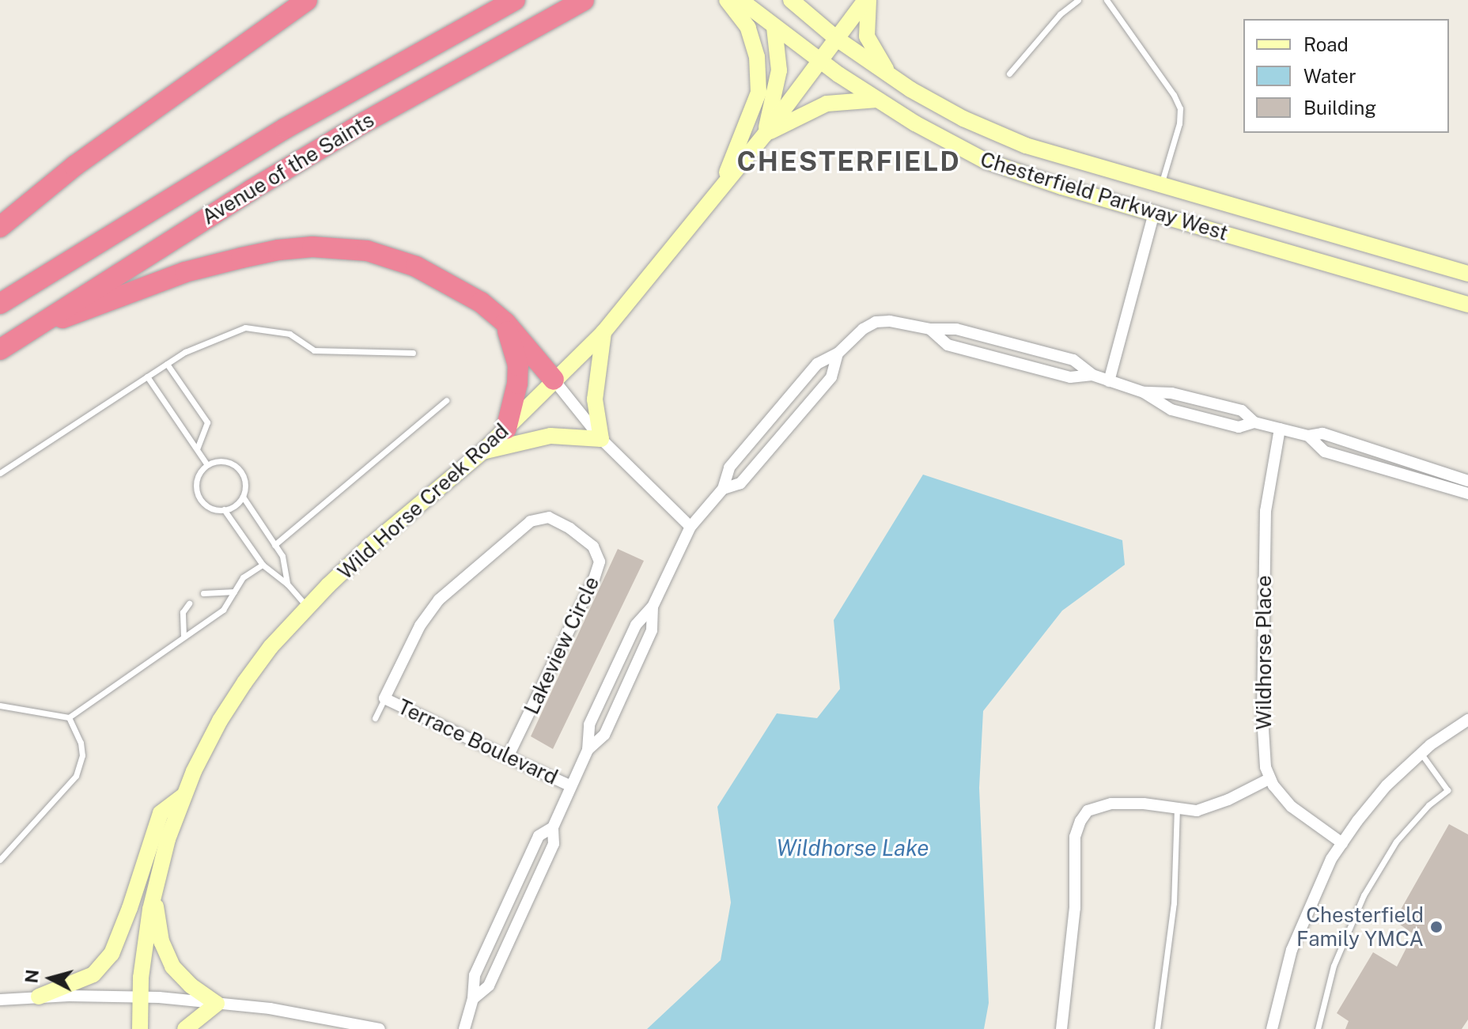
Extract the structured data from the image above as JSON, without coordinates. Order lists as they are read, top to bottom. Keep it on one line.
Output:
{"streets":{"highway":["Avenue of the Saints"],"main road":["Chesterfield Parkway West","Wild Horse Creek Road"],"street":["Lakeview Circle","Wildhorse Place","Terrace Boulevard"]},"crossings":[["Chesterfield Parkway West","Wild Horse Creek Road"],["Lakeview Circle","Terrace Boulevard"]],"districts":["CHESTERFIELD"],"water":["Wildhorse Lake"],"places":["Chesterfield Family YMCA"],"legend":["Road","Water","Building"],"north":"left"}
